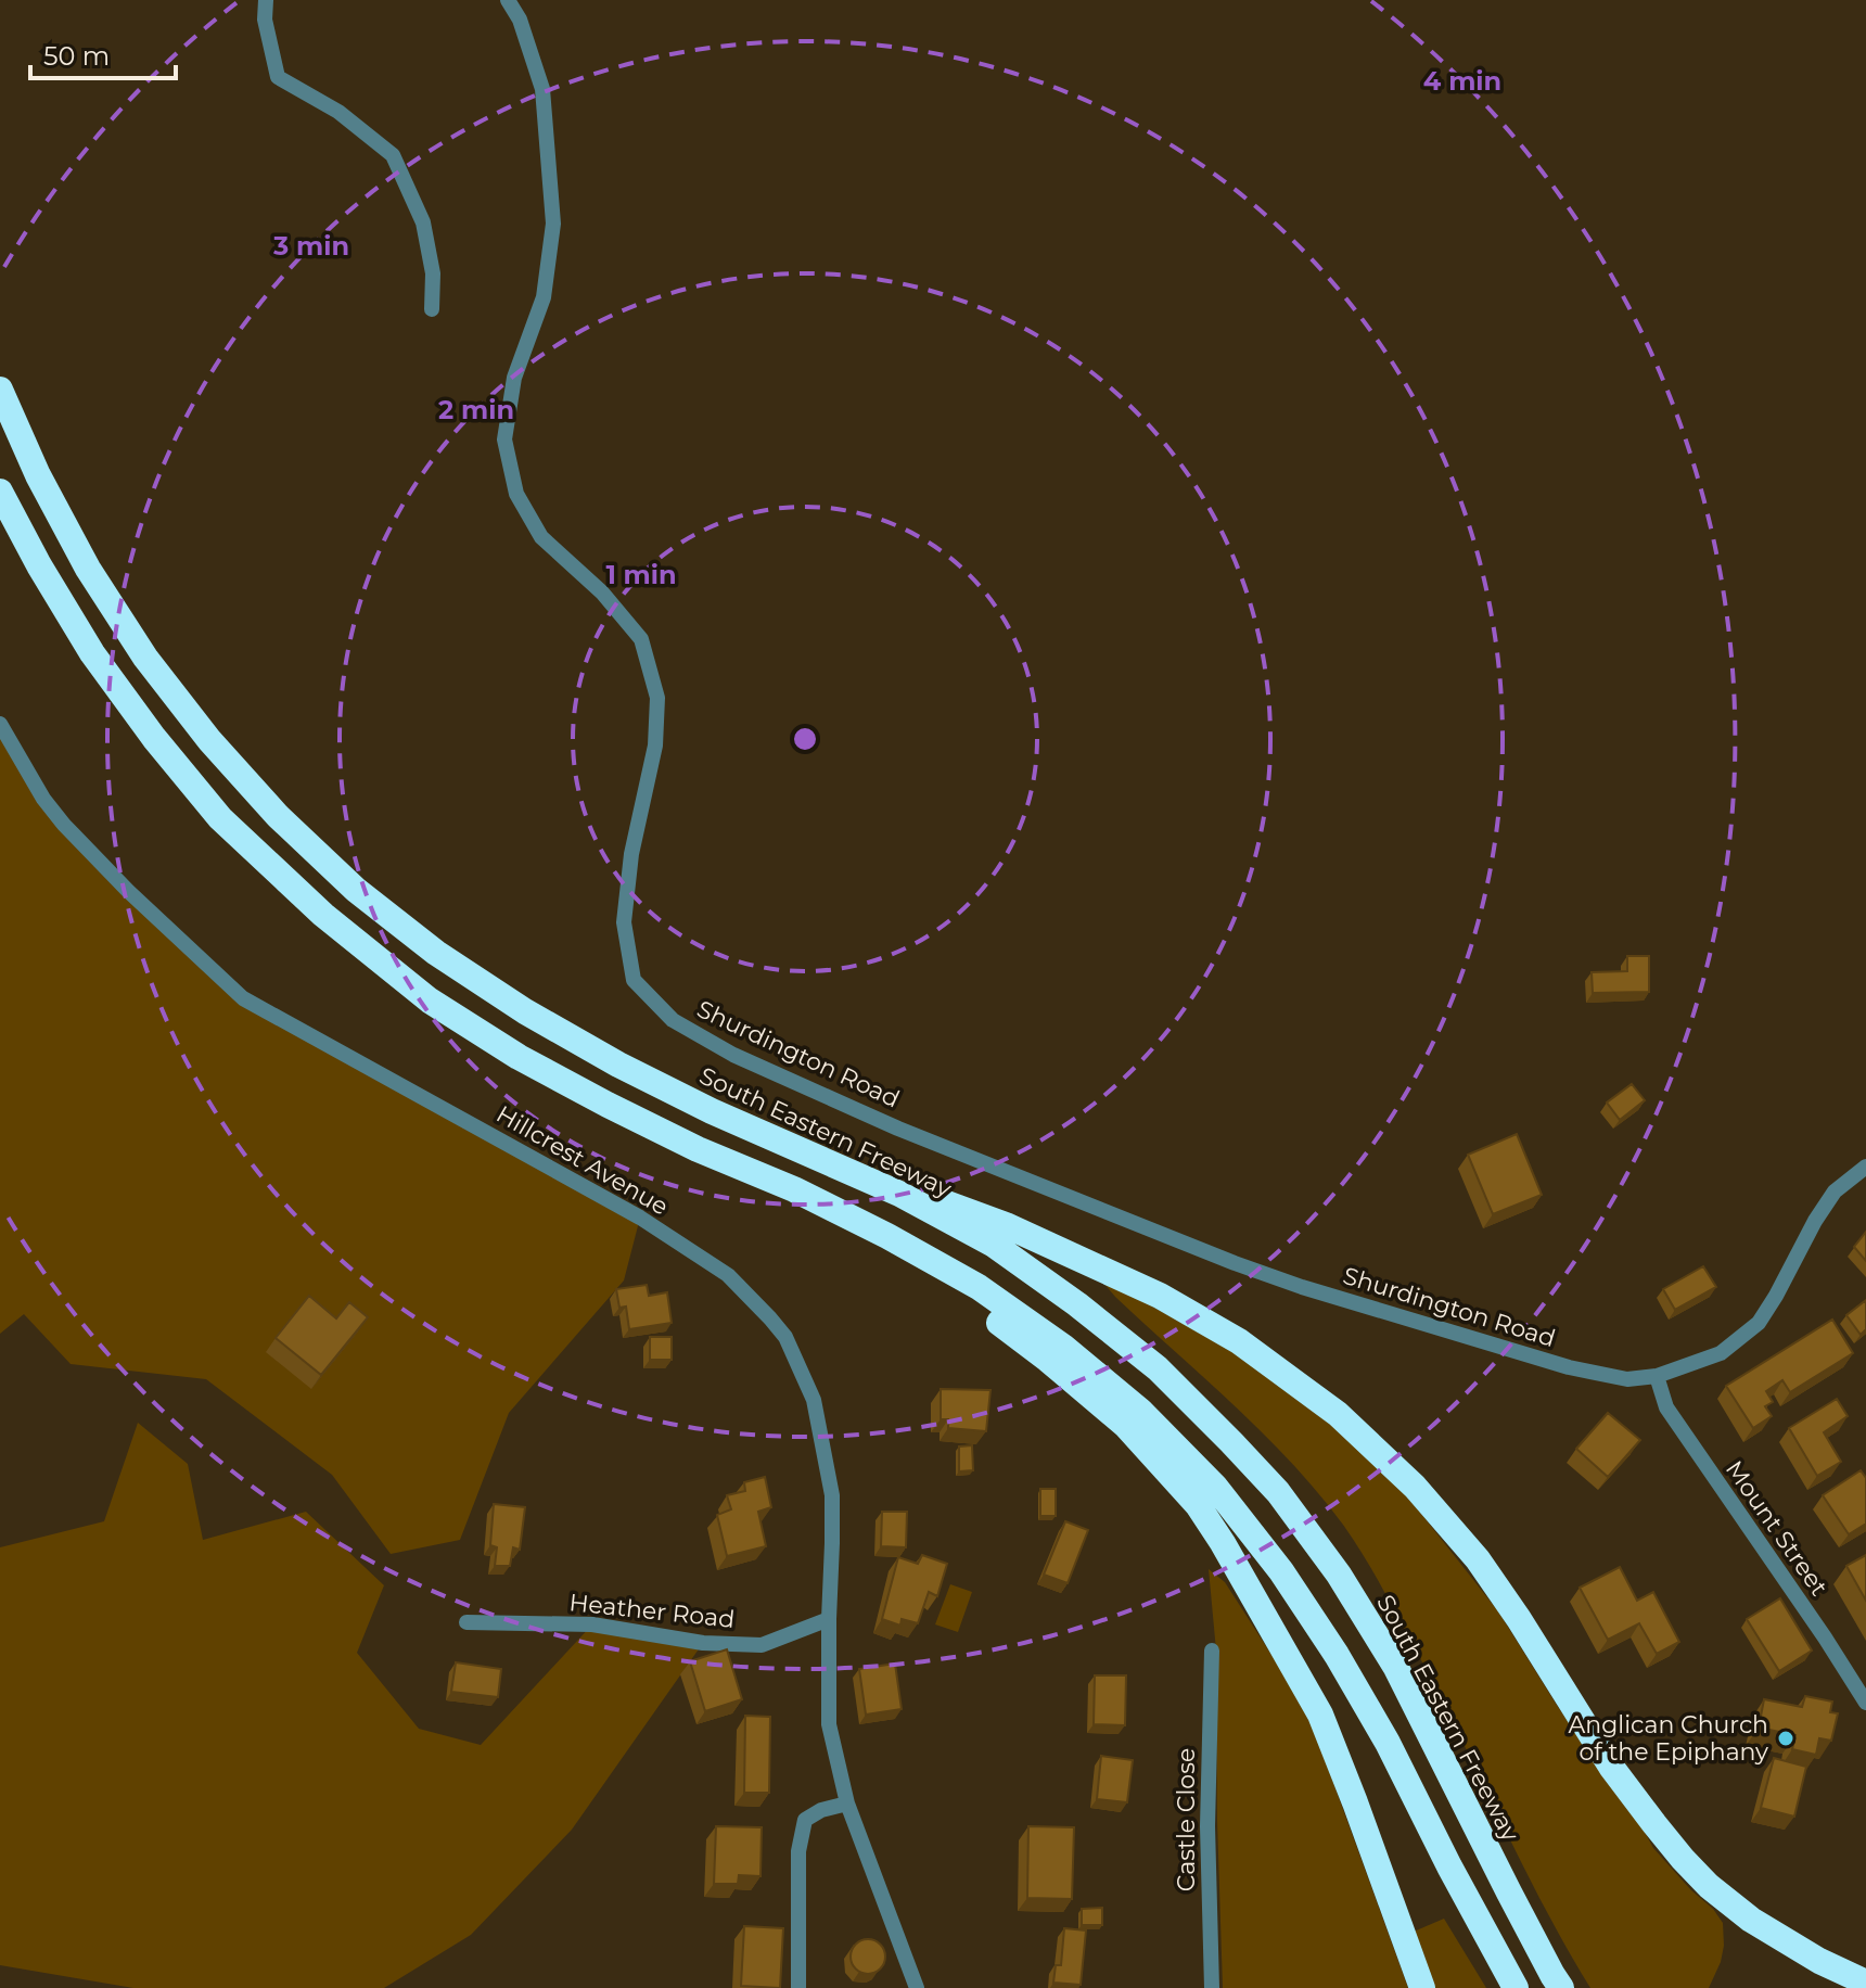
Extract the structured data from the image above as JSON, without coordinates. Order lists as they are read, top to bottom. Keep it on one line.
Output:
{"streets":{"highway":["South Eastern Freeway"],"street":["Shurdington Road","Hillcrest Avenue","Mount Street","Heather Road","Castle Close"]},"crossings":[["Shurdington Road","Mount Street"],["Hillcrest Avenue","Heather Road"]],"places":["Anglican Church of the Epiphany"],"scale_bar":"50 m","rings":["4 min","3 min","2 min","1 min"]}
